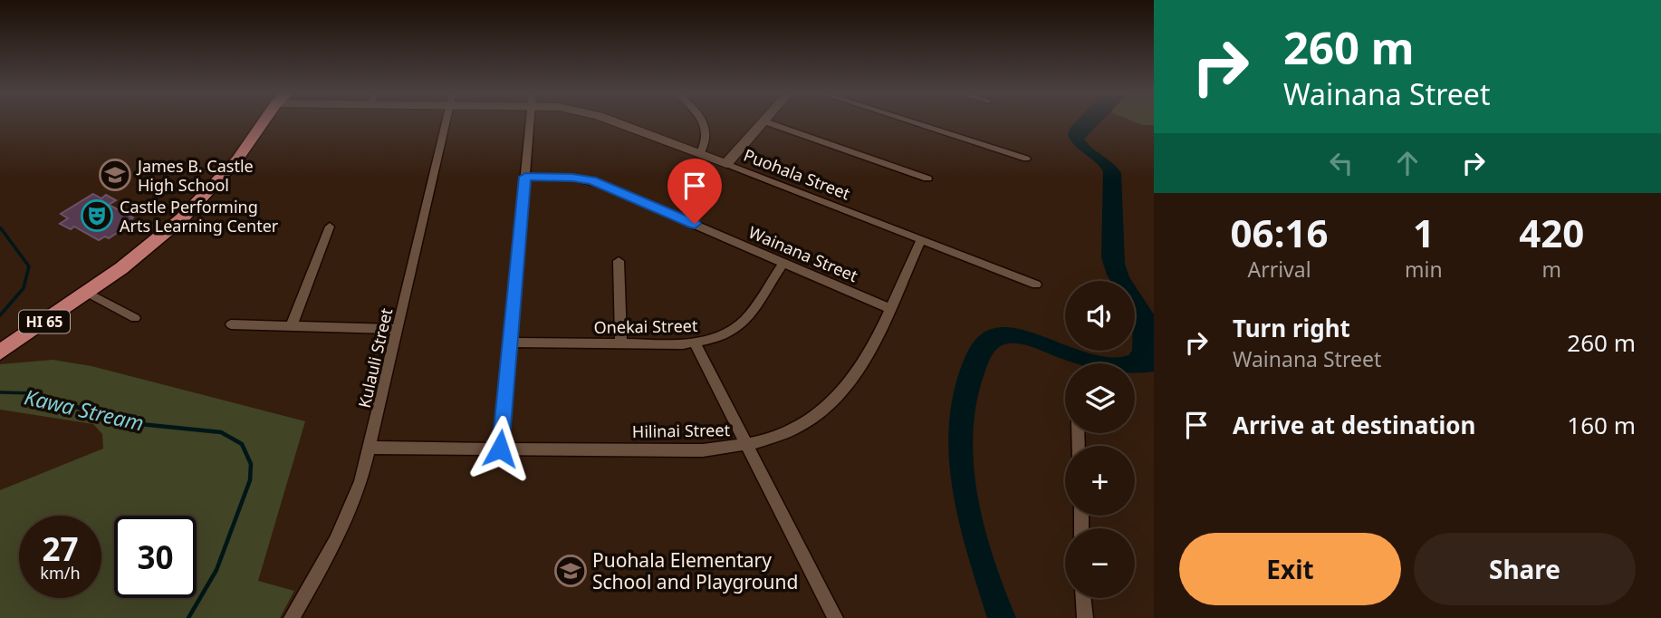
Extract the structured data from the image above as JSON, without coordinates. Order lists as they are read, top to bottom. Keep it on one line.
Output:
{"streets":{"main road":["HI 65"],"street":["Puohala Street","Wainana Street","Onekai Street","Kulauli Street","Hilinai Street"]},"crossings":[["Puohala Street","Hilinai Street"],["Wainana Street","Onekai Street"],["Wainana Street","Hilinai Street"],["Kulauli Street","Hilinai Street"]],"water":["Kawa Stream"],"places":{"school or university":["James B. Castle High School","Puohala Elementary School and Playground"],"theatre":["Castle Performing Arts Learning Center"]},"page":{"turn":["260 m","Wainana Street"],"eta":["06:16","Arrival","1","min","420","m"],"map_buttons":["+","−"],"list":[{"name":"Turn right","note":"Wainana Street","value":"260 m"},{"name":"Arrive at destination","value":"160 m"}],"speed":"27 km/h","limit":"30","buttons":["Exit","Share"]}}
